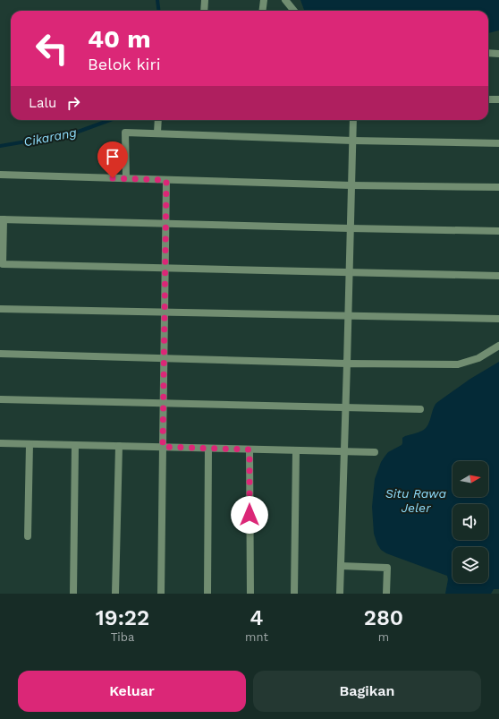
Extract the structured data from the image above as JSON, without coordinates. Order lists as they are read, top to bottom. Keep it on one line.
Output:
{"water":["Cikarang","Situ Rawa Jeler"],"north":"right","page":{"turn":["40 m","Belok kiri"],"then":"Lalu","eta":["19:22","Tiba","4","mnt","280","m"],"buttons":["Keluar","Bagikan"]}}
